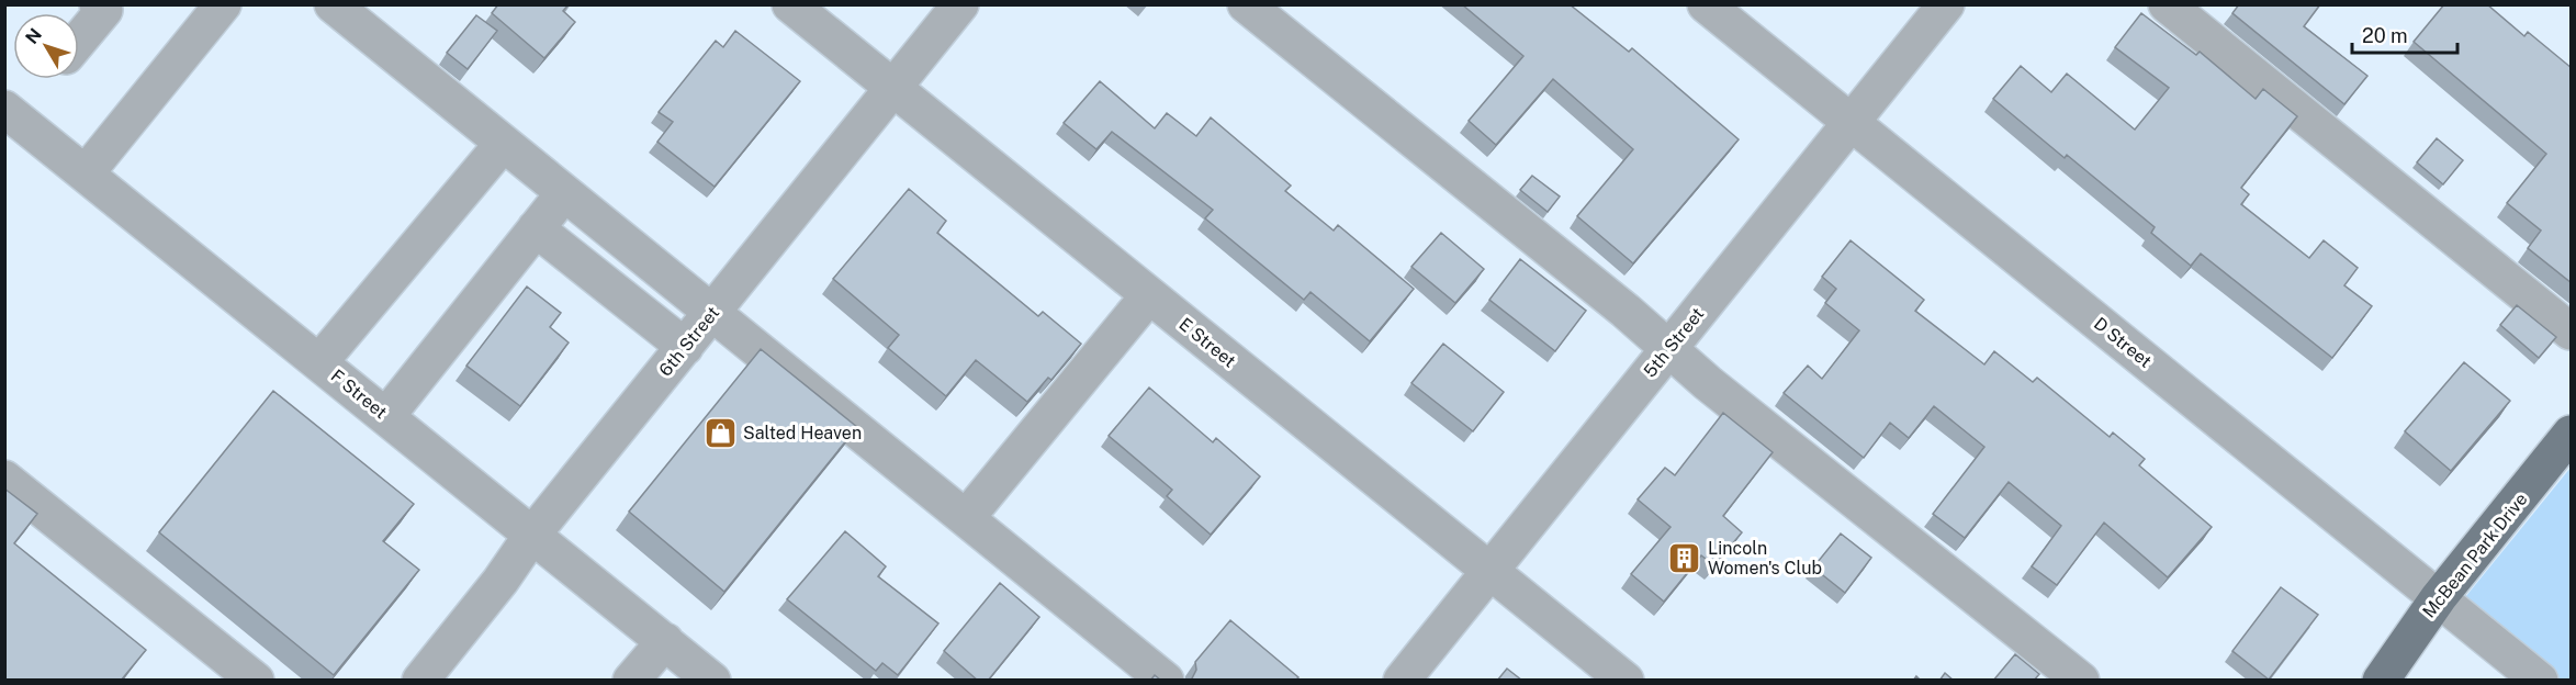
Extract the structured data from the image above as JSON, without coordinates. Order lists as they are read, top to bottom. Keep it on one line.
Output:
{"streets":{"main road":["McBean Park Drive"],"street":["6th Street","E Street","5th Street","D Street","F Street"]},"crossings":[["6th Street","E Street"],["6th Street","F Street"],["E Street","5th Street"],["5th Street","D Street"],["D Street","McBean Park Drive"]],"places":{"shop":["Salted Heaven"],"building":["Lincoln Women's Club"]},"scale_bar":"20 m","north":"top left"}
